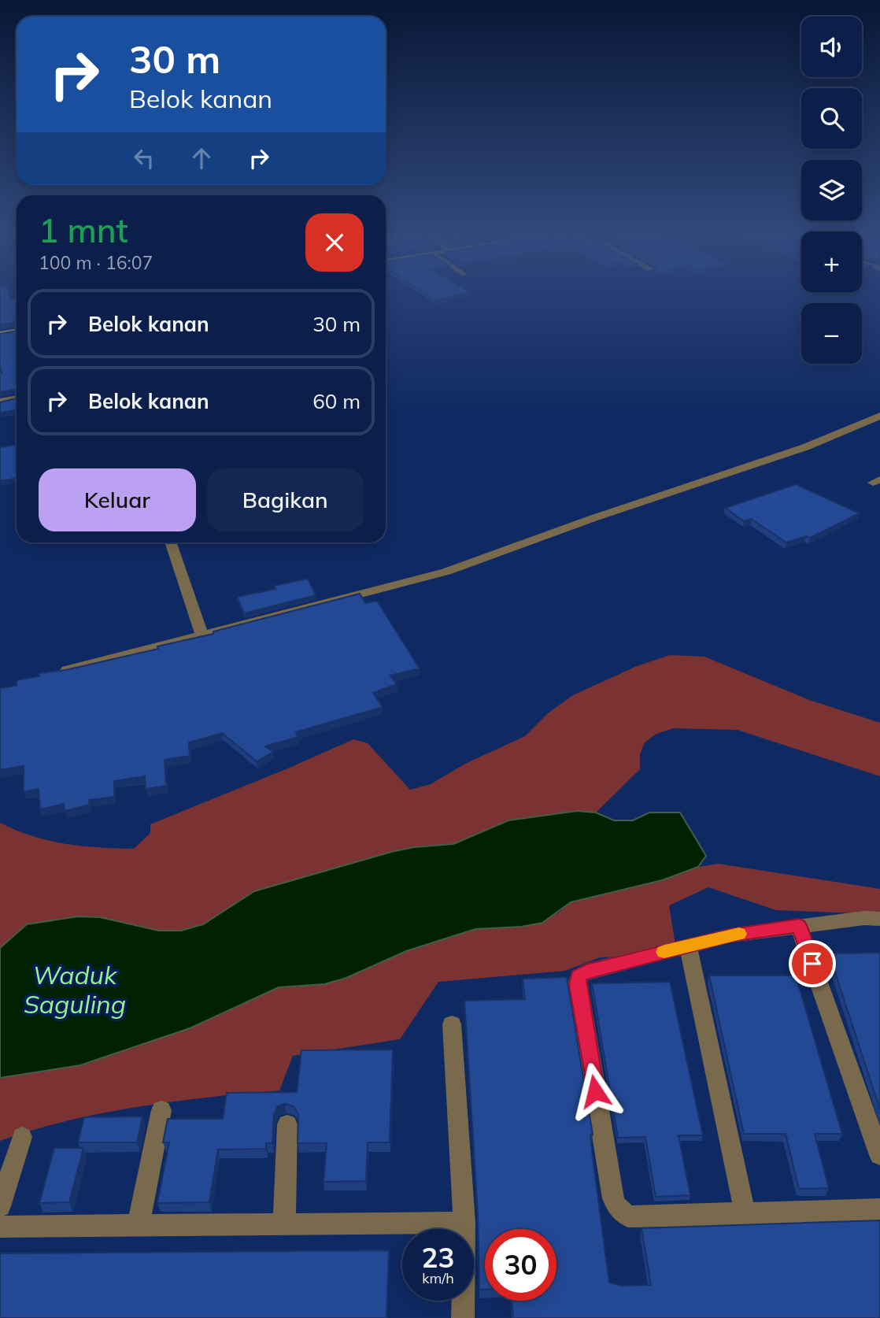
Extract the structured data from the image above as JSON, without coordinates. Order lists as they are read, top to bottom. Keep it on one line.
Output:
{"water":["Waduk Saguling"],"page":{"map_buttons":["+","−"],"turn":["30 m","Belok kanan"],"heading":["1 mnt","100 m · 16:07"],"list":[{"name":"Belok kanan","value":"30 m"},{"name":"Belok kanan","value":"60 m"}],"buttons":["Keluar","Bagikan"],"speed":"23 km/h","limit":"30"}}
